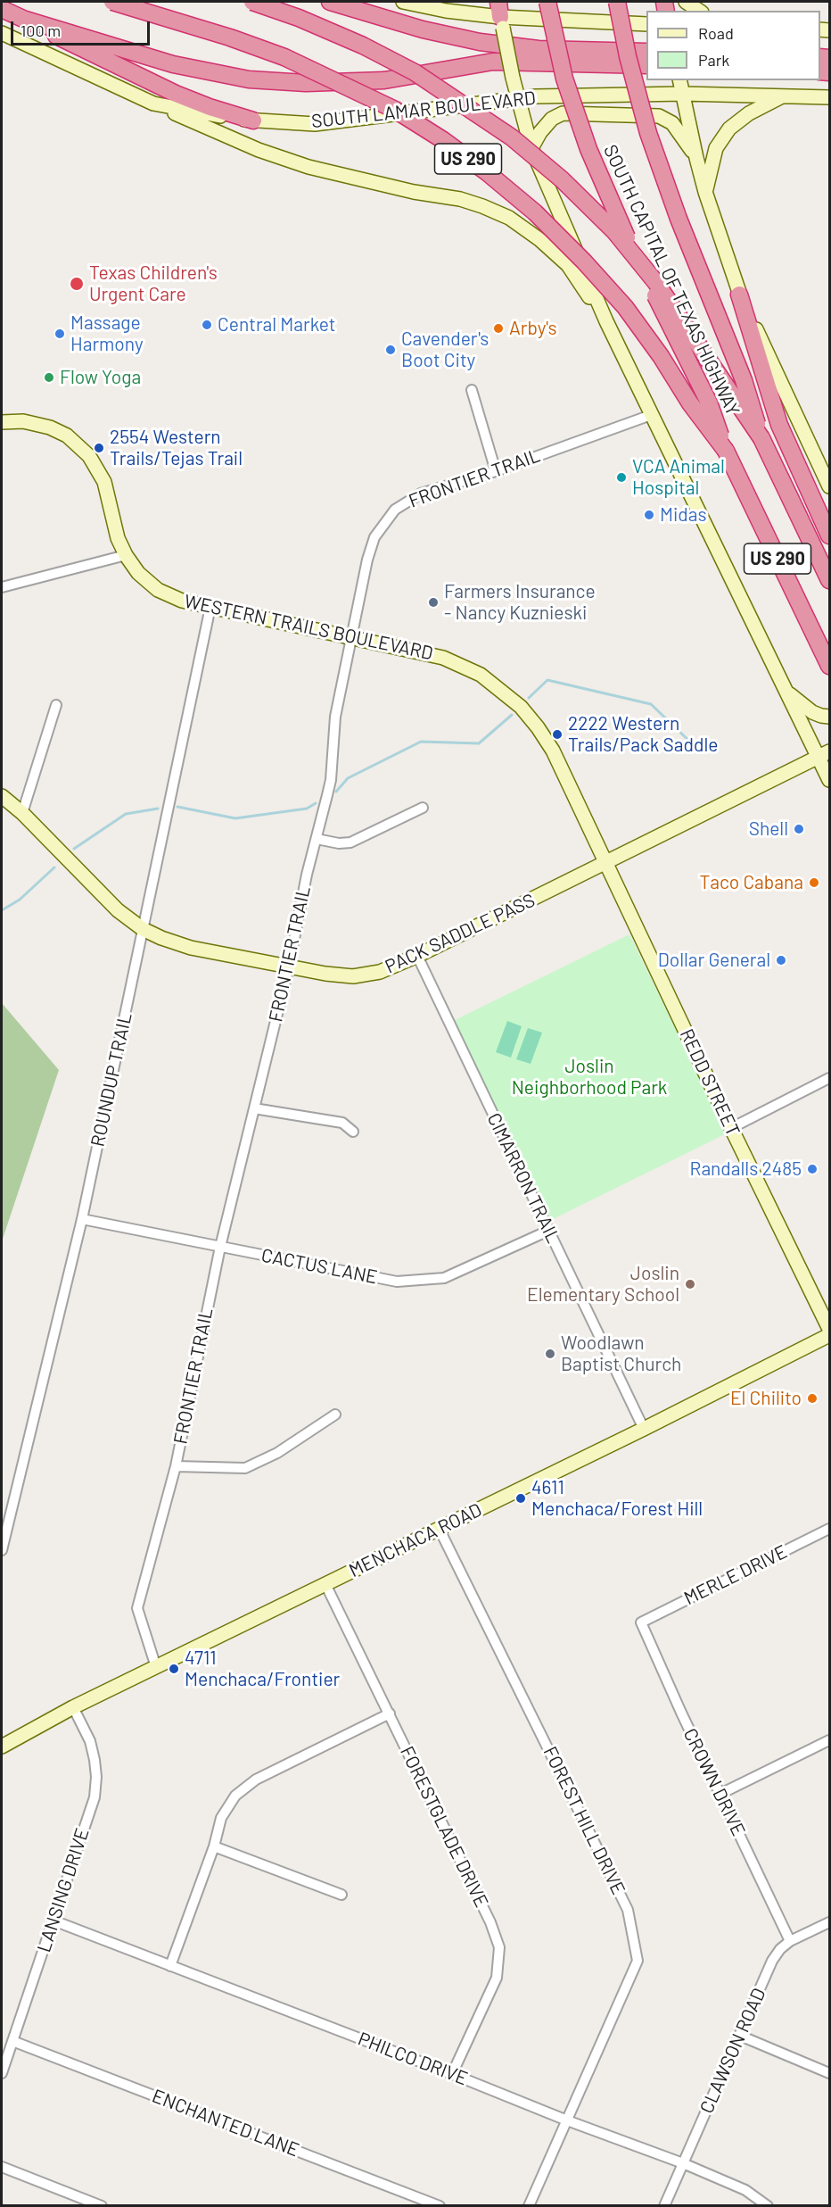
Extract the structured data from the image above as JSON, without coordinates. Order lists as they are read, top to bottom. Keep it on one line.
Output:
{"streets":{"highway":["US 290","SOUTH CAPITAL OF TEXAS HIGHWAY"],"main road":["SOUTH LAMAR BOULEVARD","WESTERN TRAILS BOULEVARD","PACK SADDLE PASS","REDD STREET","MENCHACA ROAD"],"street":["FRONTIER TRAIL","ROUNDUP TRAIL","CIMARRON TRAIL","CACTUS LANE","MERLE DRIVE","CROWN DRIVE","FOREST HILL DRIVE","FORESTGLADE DRIVE","LANSING DRIVE","CLAWSON ROAD","PHILCO DRIVE","ENCHANTED LANE"]},"crossings":[["US 290","SOUTH CAPITAL OF TEXAS HIGHWAY"],["FRONTIER TRAIL","WESTERN TRAILS BOULEVARD"],["FRONTIER TRAIL","PACK SADDLE PASS"],["FRONTIER TRAIL","CACTUS LANE"],["FRONTIER TRAIL","MENCHACA ROAD"],["WESTERN TRAILS BOULEVARD","PACK SADDLE PASS"],["WESTERN TRAILS BOULEVARD","ROUNDUP TRAIL"],["WESTERN TRAILS BOULEVARD","REDD STREET"],["PACK SADDLE PASS","ROUNDUP TRAIL"],["PACK SADDLE PASS","REDD STREET"],["PACK SADDLE PASS","CIMARRON TRAIL"],["ROUNDUP TRAIL","CACTUS LANE"],["CIMARRON TRAIL","CACTUS LANE"],["CIMARRON TRAIL","MENCHACA ROAD"],["MENCHACA ROAD","FOREST HILL DRIVE"],["MENCHACA ROAD","FORESTGLADE DRIVE"],["MENCHACA ROAD","LANSING DRIVE"],["MERLE DRIVE","CROWN DRIVE"],["CROWN DRIVE","CLAWSON ROAD"],["FOREST HILL DRIVE","PHILCO DRIVE"],["FORESTGLADE DRIVE","PHILCO DRIVE"],["LANSING DRIVE","PHILCO DRIVE"],["LANSING DRIVE","ENCHANTED LANE"],["CLAWSON ROAD","PHILCO DRIVE"]],"parks":["Joslin Neighborhood Park"],"places":["Texas Children's Urgent Care","Central Market","Arby's","Massage Harmony","Cavender's Boot City","Flow Yoga","2554 Western Trails/Tejas Trail","VCA Animal Hospital","Midas","Farmers Insurance - Nancy Kuznieski","2222 Western Trails/Pack Saddle","Shell","Taco Cabana","Dollar General","Randalls 2485","Joslin Elementary School","Woodlawn Baptist Church","El Chilito","4611 Menchaca/Forest Hill","4711 Menchaca/Frontier"],"legend":["Road","Park"],"scale_bar":"100 m"}
